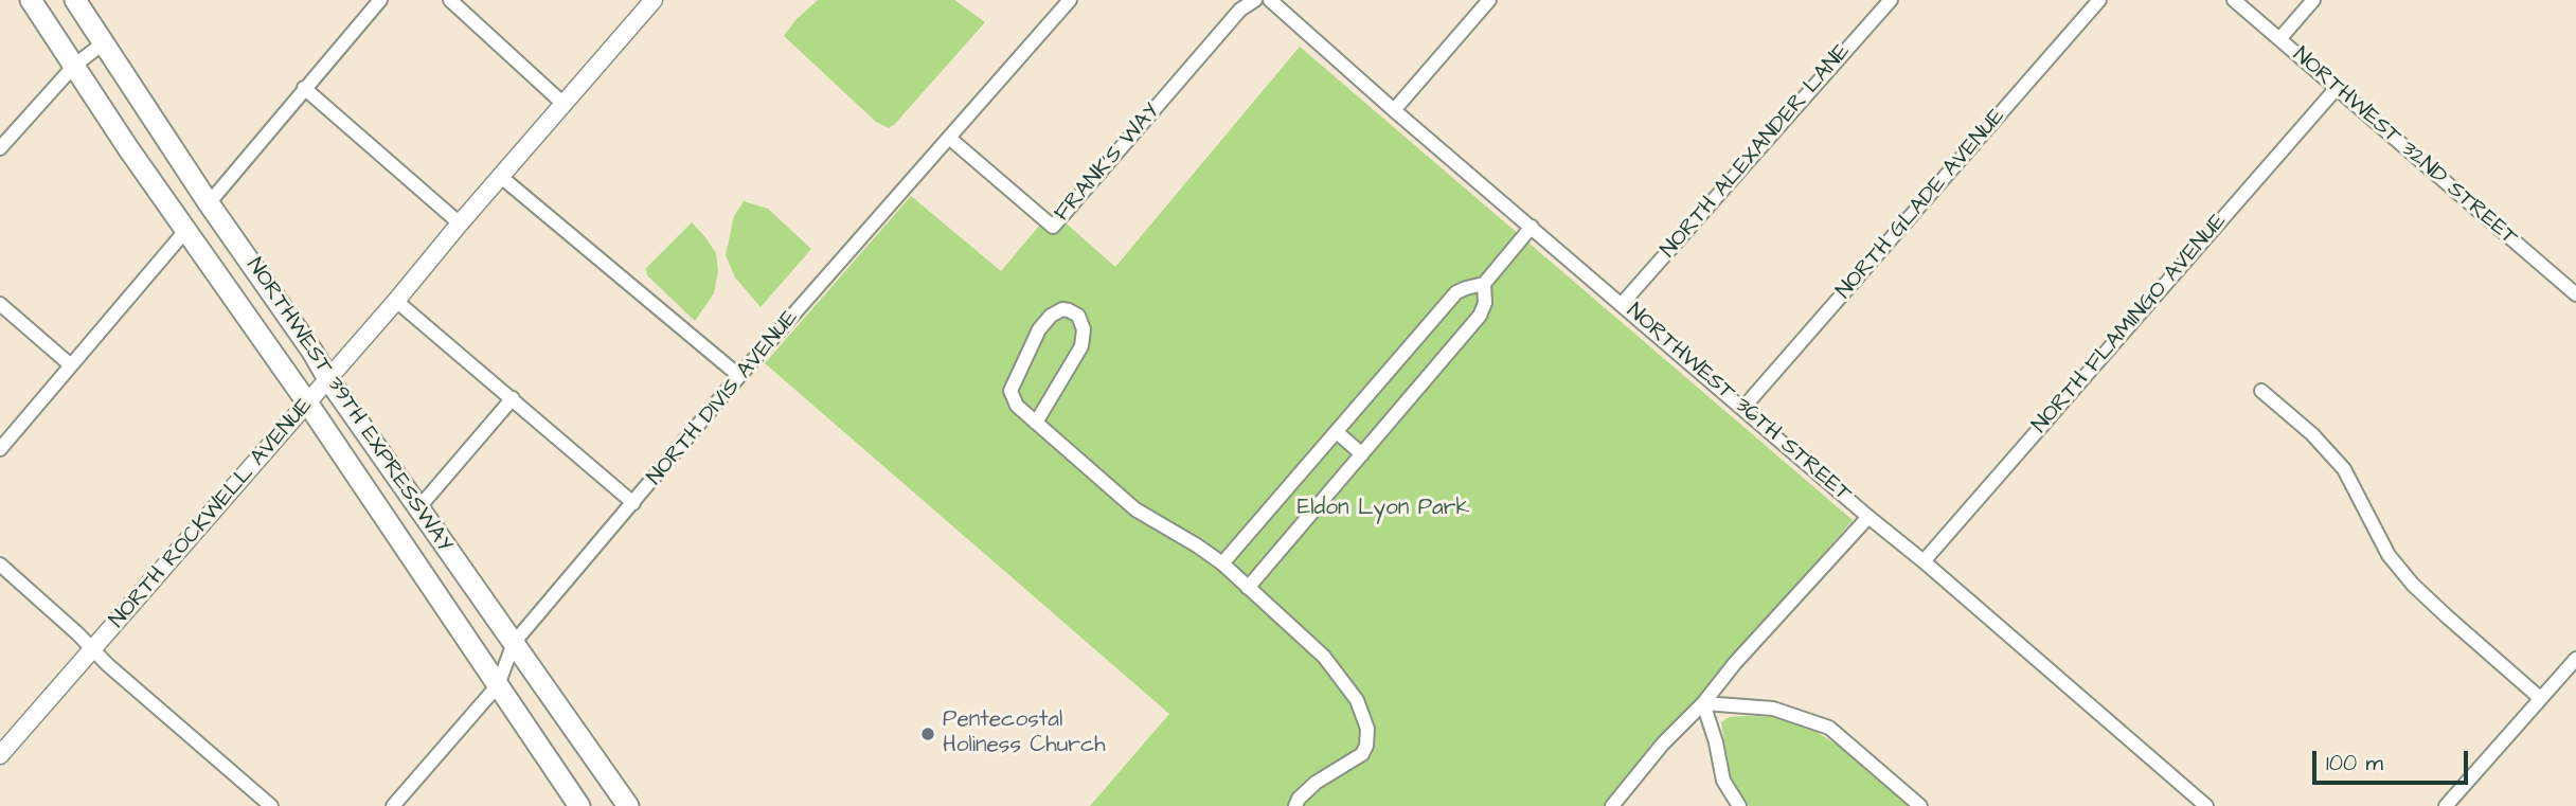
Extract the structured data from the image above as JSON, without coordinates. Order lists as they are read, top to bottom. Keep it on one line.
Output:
{"streets":{"highway":["NORTHWEST 39TH EXPRESSWAY"],"main road":["NORTH ROCKWELL AVENUE"],"street":["NORTHWEST 32ND STREET","NORTH ALEXANDER LANE","FRANK'S WAY","NORTH GLADE AVENUE","NORTH FLAMINGO AVENUE","NORTH DIVIS AVENUE","NORTHWEST 36TH STREET"]},"crossings":[["NORTHWEST 32ND STREET","NORTH FLAMINGO AVENUE"],["NORTH ALEXANDER LANE","NORTHWEST 36TH STREET"],["FRANK'S WAY","NORTH DIVIS AVENUE"],["NORTH GLADE AVENUE","NORTHWEST 36TH STREET"],["NORTH FLAMINGO AVENUE","NORTHWEST 36TH STREET"],["NORTH DIVIS AVENUE","NORTHWEST 39TH EXPRESSWAY"],["NORTHWEST 39TH EXPRESSWAY","NORTH ROCKWELL AVENUE"]],"parks":["Eldon Lyon Park"],"places":["Pentecostal Holiness Church"],"scale_bar":"100 m"}
